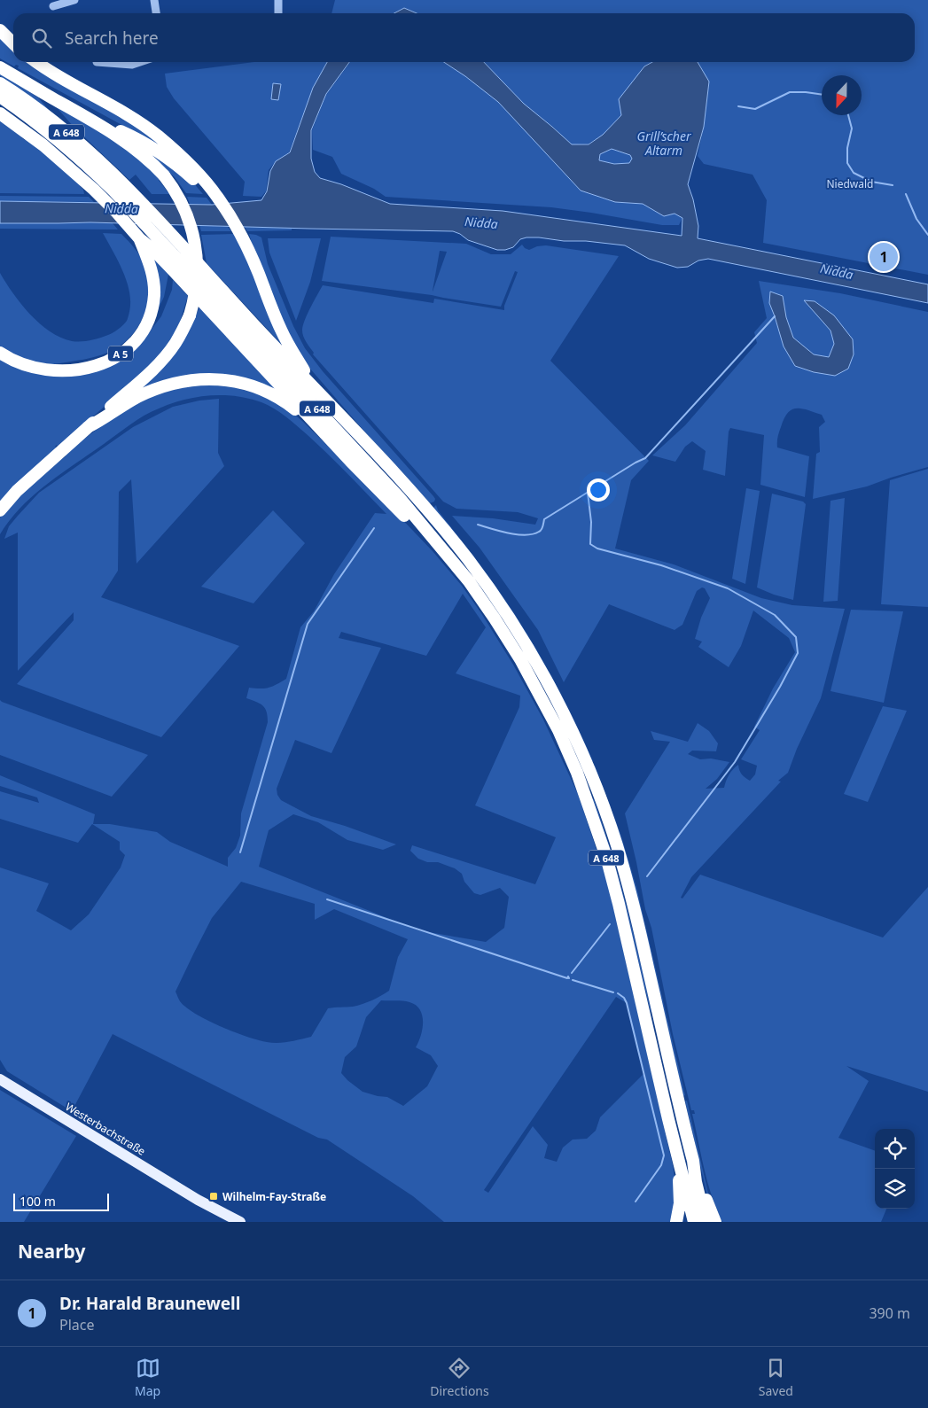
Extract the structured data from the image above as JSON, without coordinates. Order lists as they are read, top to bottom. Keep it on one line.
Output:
{"streets":{"highway":["A 648","A 5"],"main road":["Westerbachstraße"]},"crossings":[["A 648","A 5"]],"water":["Grill’scher Altarm","Nidda"],"parks":["Niedwald"],"places":{"transit":["Wilhelm-Fay-Straße"]},"scale_bar":"100 m","north":"bottom","page":{"search":"Search here","pins":"1","scale":"100 m","heading":"Nearby","list":[{"mark":"1","name":"Dr. Harald Braunewell","note":"Place","value":"390 m"}],"nav":["Map","Directions","Saved"]}}
